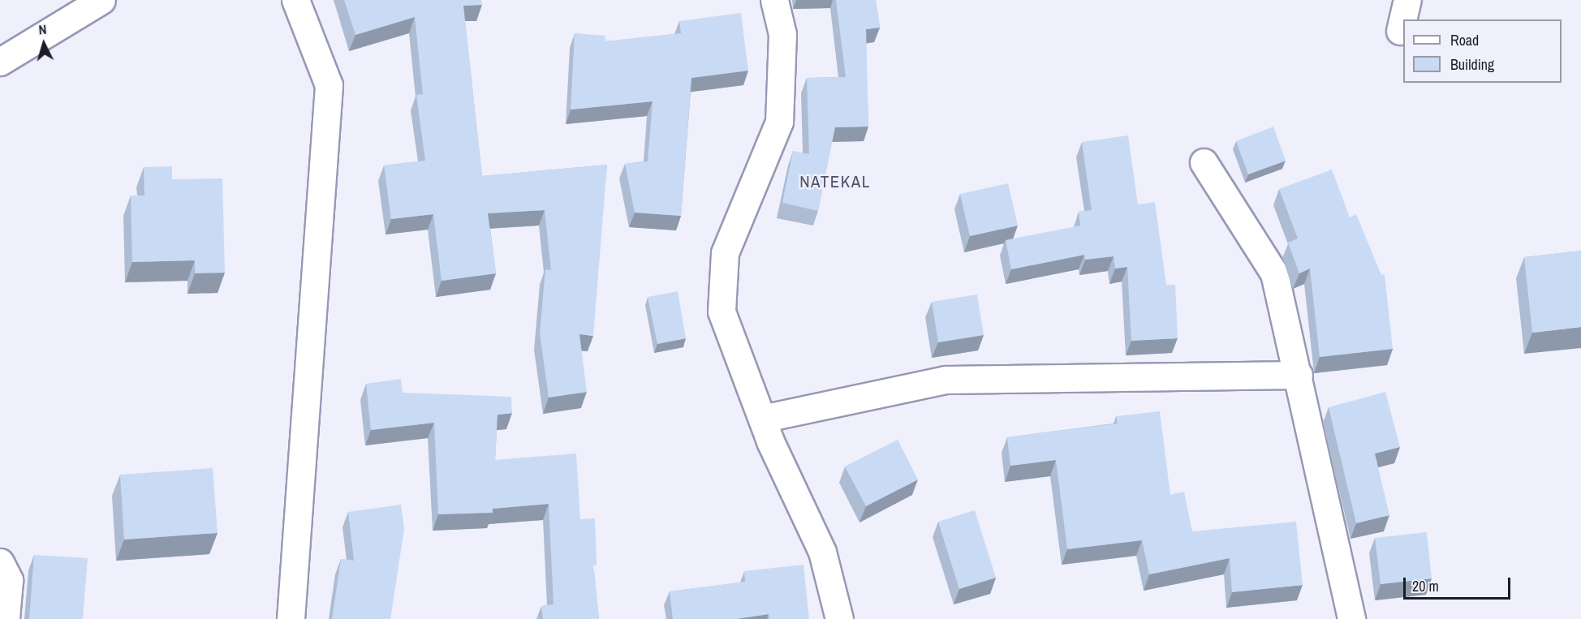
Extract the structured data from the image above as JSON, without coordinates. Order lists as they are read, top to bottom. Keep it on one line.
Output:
{"districts":["NATEKAL"],"legend":["Road","Building"],"scale_bar":"20 m","north":"top"}
